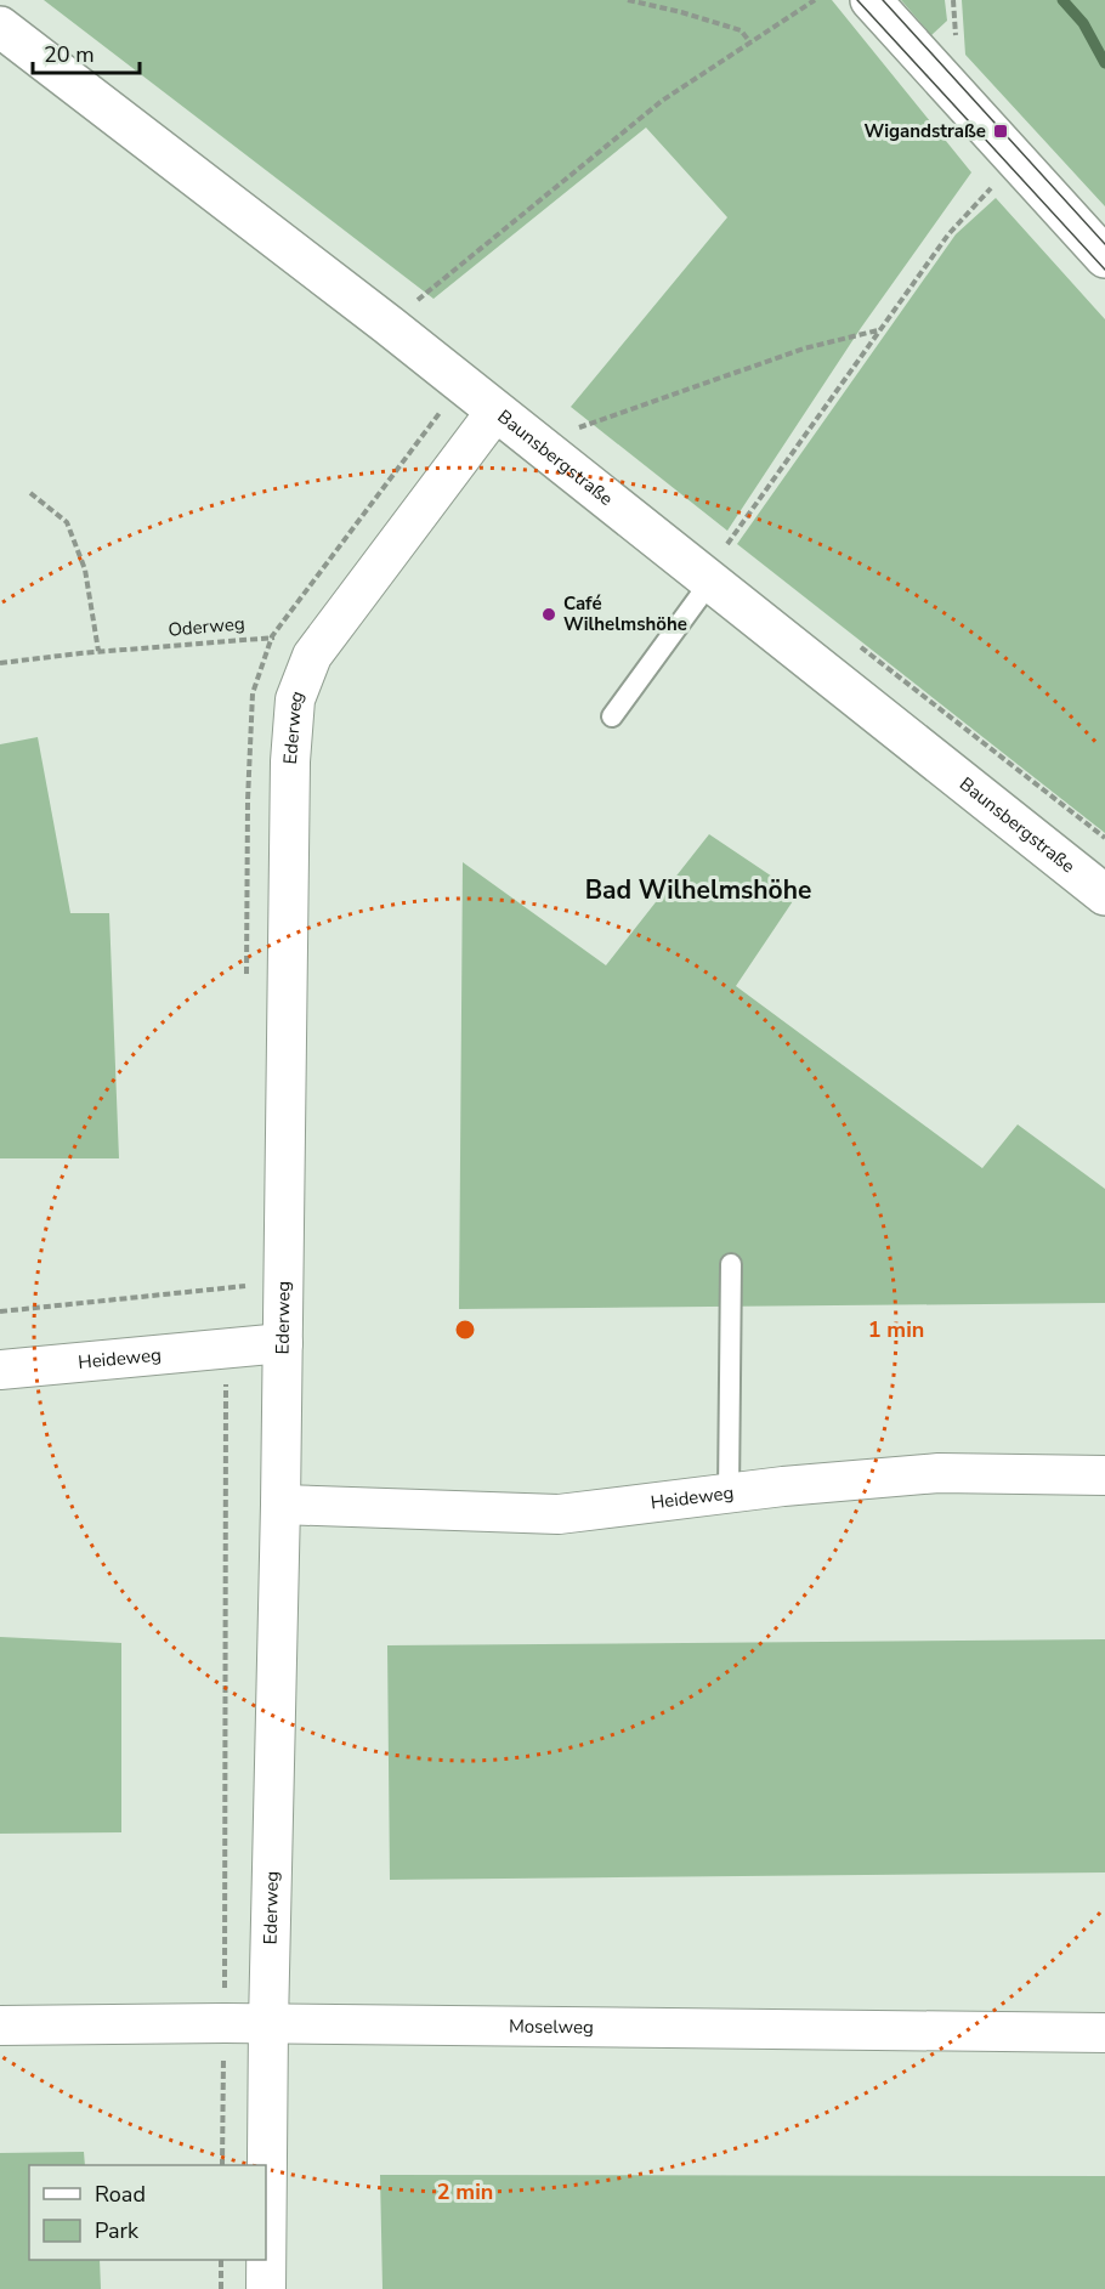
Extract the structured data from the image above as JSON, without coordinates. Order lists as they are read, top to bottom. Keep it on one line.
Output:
{"streets":{"main road":["Baunsbergstraße"],"street":["Ederweg","Heideweg","Moselweg"],"path":["Oderweg"]},"crossings":[["Baunsbergstraße","Ederweg"],["Oderweg","Ederweg"],["Ederweg","Heideweg"],["Ederweg","Moselweg"]],"districts":["Bad Wilhelmshöhe"],"places":{"transit":["Wigandstraße"],"other":["Café Wilhelmshöhe"]},"legend":["Road","Park"],"scale_bar":"20 m","rings":["1 min","2 min"]}
